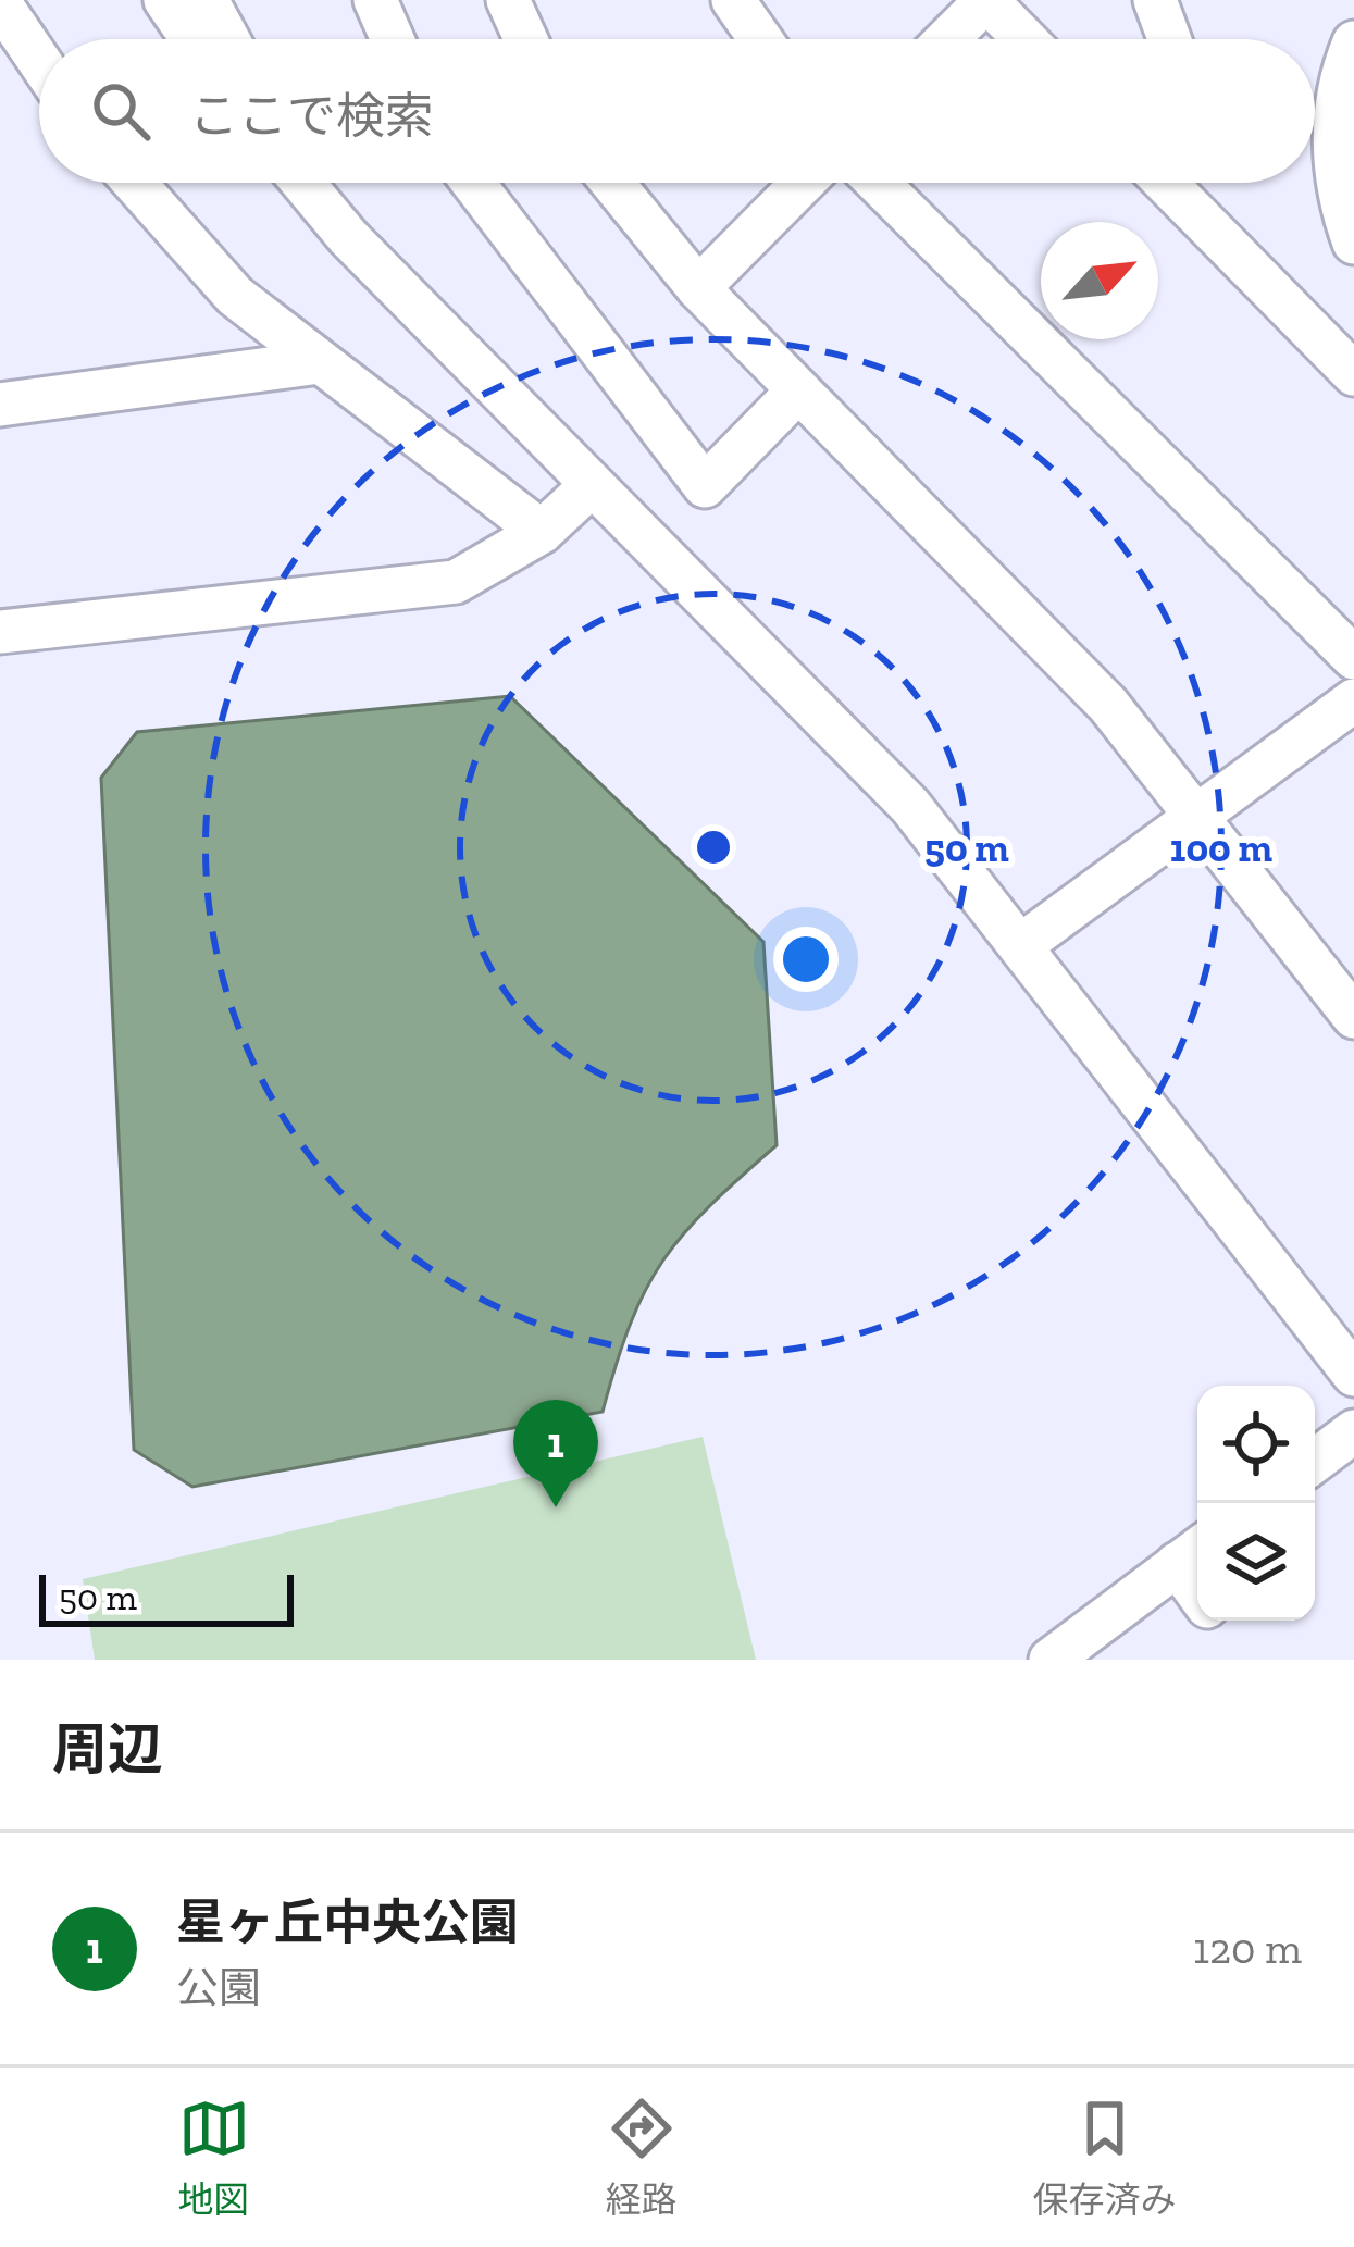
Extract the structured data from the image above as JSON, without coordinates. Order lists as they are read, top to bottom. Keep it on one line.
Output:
{"scale_bar":"50 m","north":"top right","page":{"search":"ここで検索","pins":"1","scale":"50 m","heading":"周辺","list":[{"mark":"1","name":"星ヶ丘中央公園","note":"公園","value":"120 m"}],"nav":["地図","経路","保存済み"]},"rings":["50 m","100 m"]}
